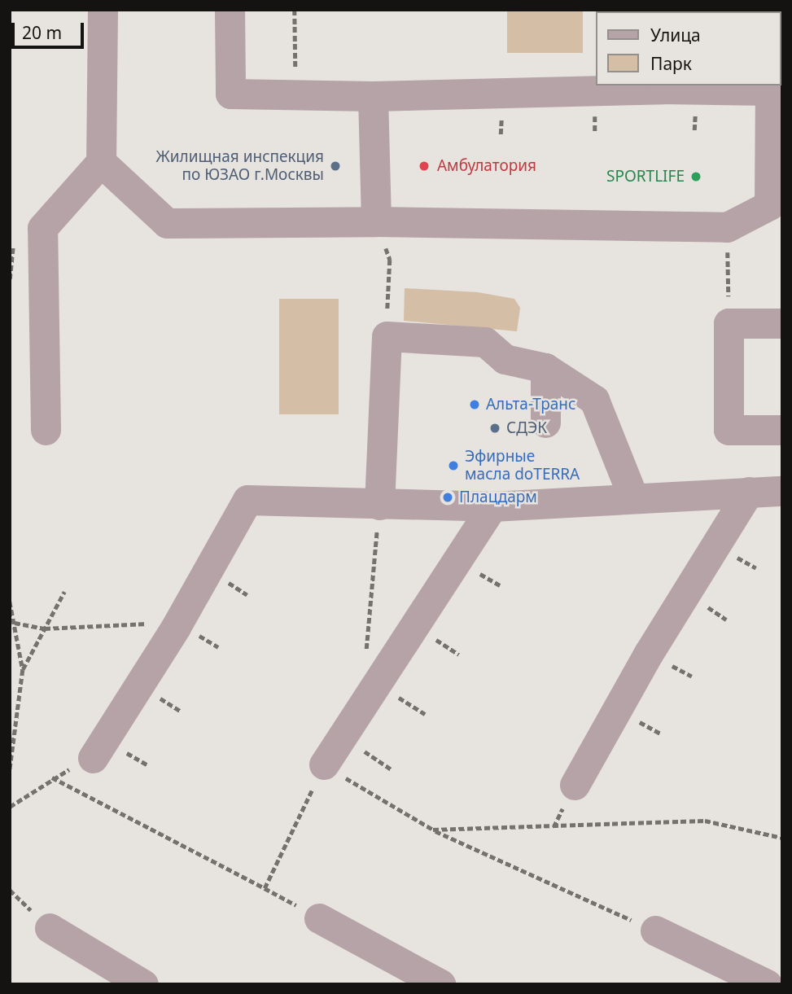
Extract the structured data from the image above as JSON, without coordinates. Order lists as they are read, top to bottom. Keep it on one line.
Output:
{"places":["Жилищная инспекция по ЮЗАО г.Москвы","Амбулатория","SPORTLIFE","Альта-Транс","СДЭК","Эфирные масла doTERRA","Плацдарм"],"legend":["Улица","Парк"],"scale_bar":"20 m"}
